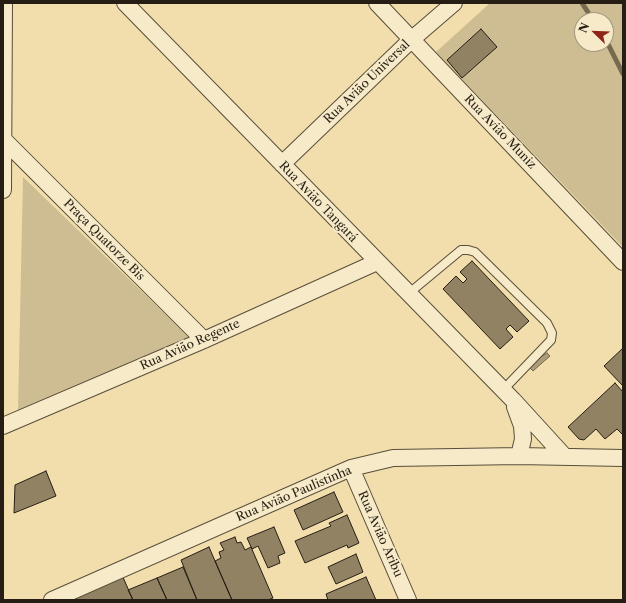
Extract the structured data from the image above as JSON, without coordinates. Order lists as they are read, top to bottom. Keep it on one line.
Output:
{"streets":{"street":["Rua Avião Universal","Rua Avião Muniz","Rua Avião Tangará","Praça Quatorze Bis","Rua Avião Regente","Rua Avião Paulistinha","Rua Avião Aribu"]},"crossings":[["Rua Avião Universal","Rua Avião Muniz"],["Rua Avião Universal","Rua Avião Tangará"],["Rua Avião Tangará","Rua Avião Regente"],["Rua Avião Tangará","Rua Avião Paulistinha"],["Praça Quatorze Bis","Rua Avião Regente"],["Rua Avião Paulistinha","Rua Avião Aribu"]],"north":"top left"}
